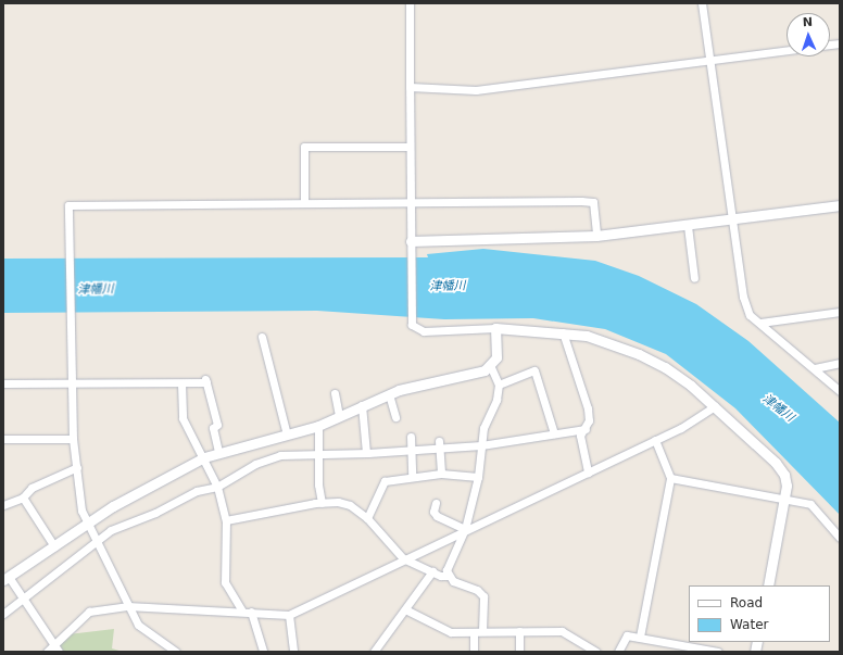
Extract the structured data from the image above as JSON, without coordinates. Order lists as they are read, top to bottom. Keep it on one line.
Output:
{"water":["津幡川"],"legend":["Road","Water"],"north":"top"}
